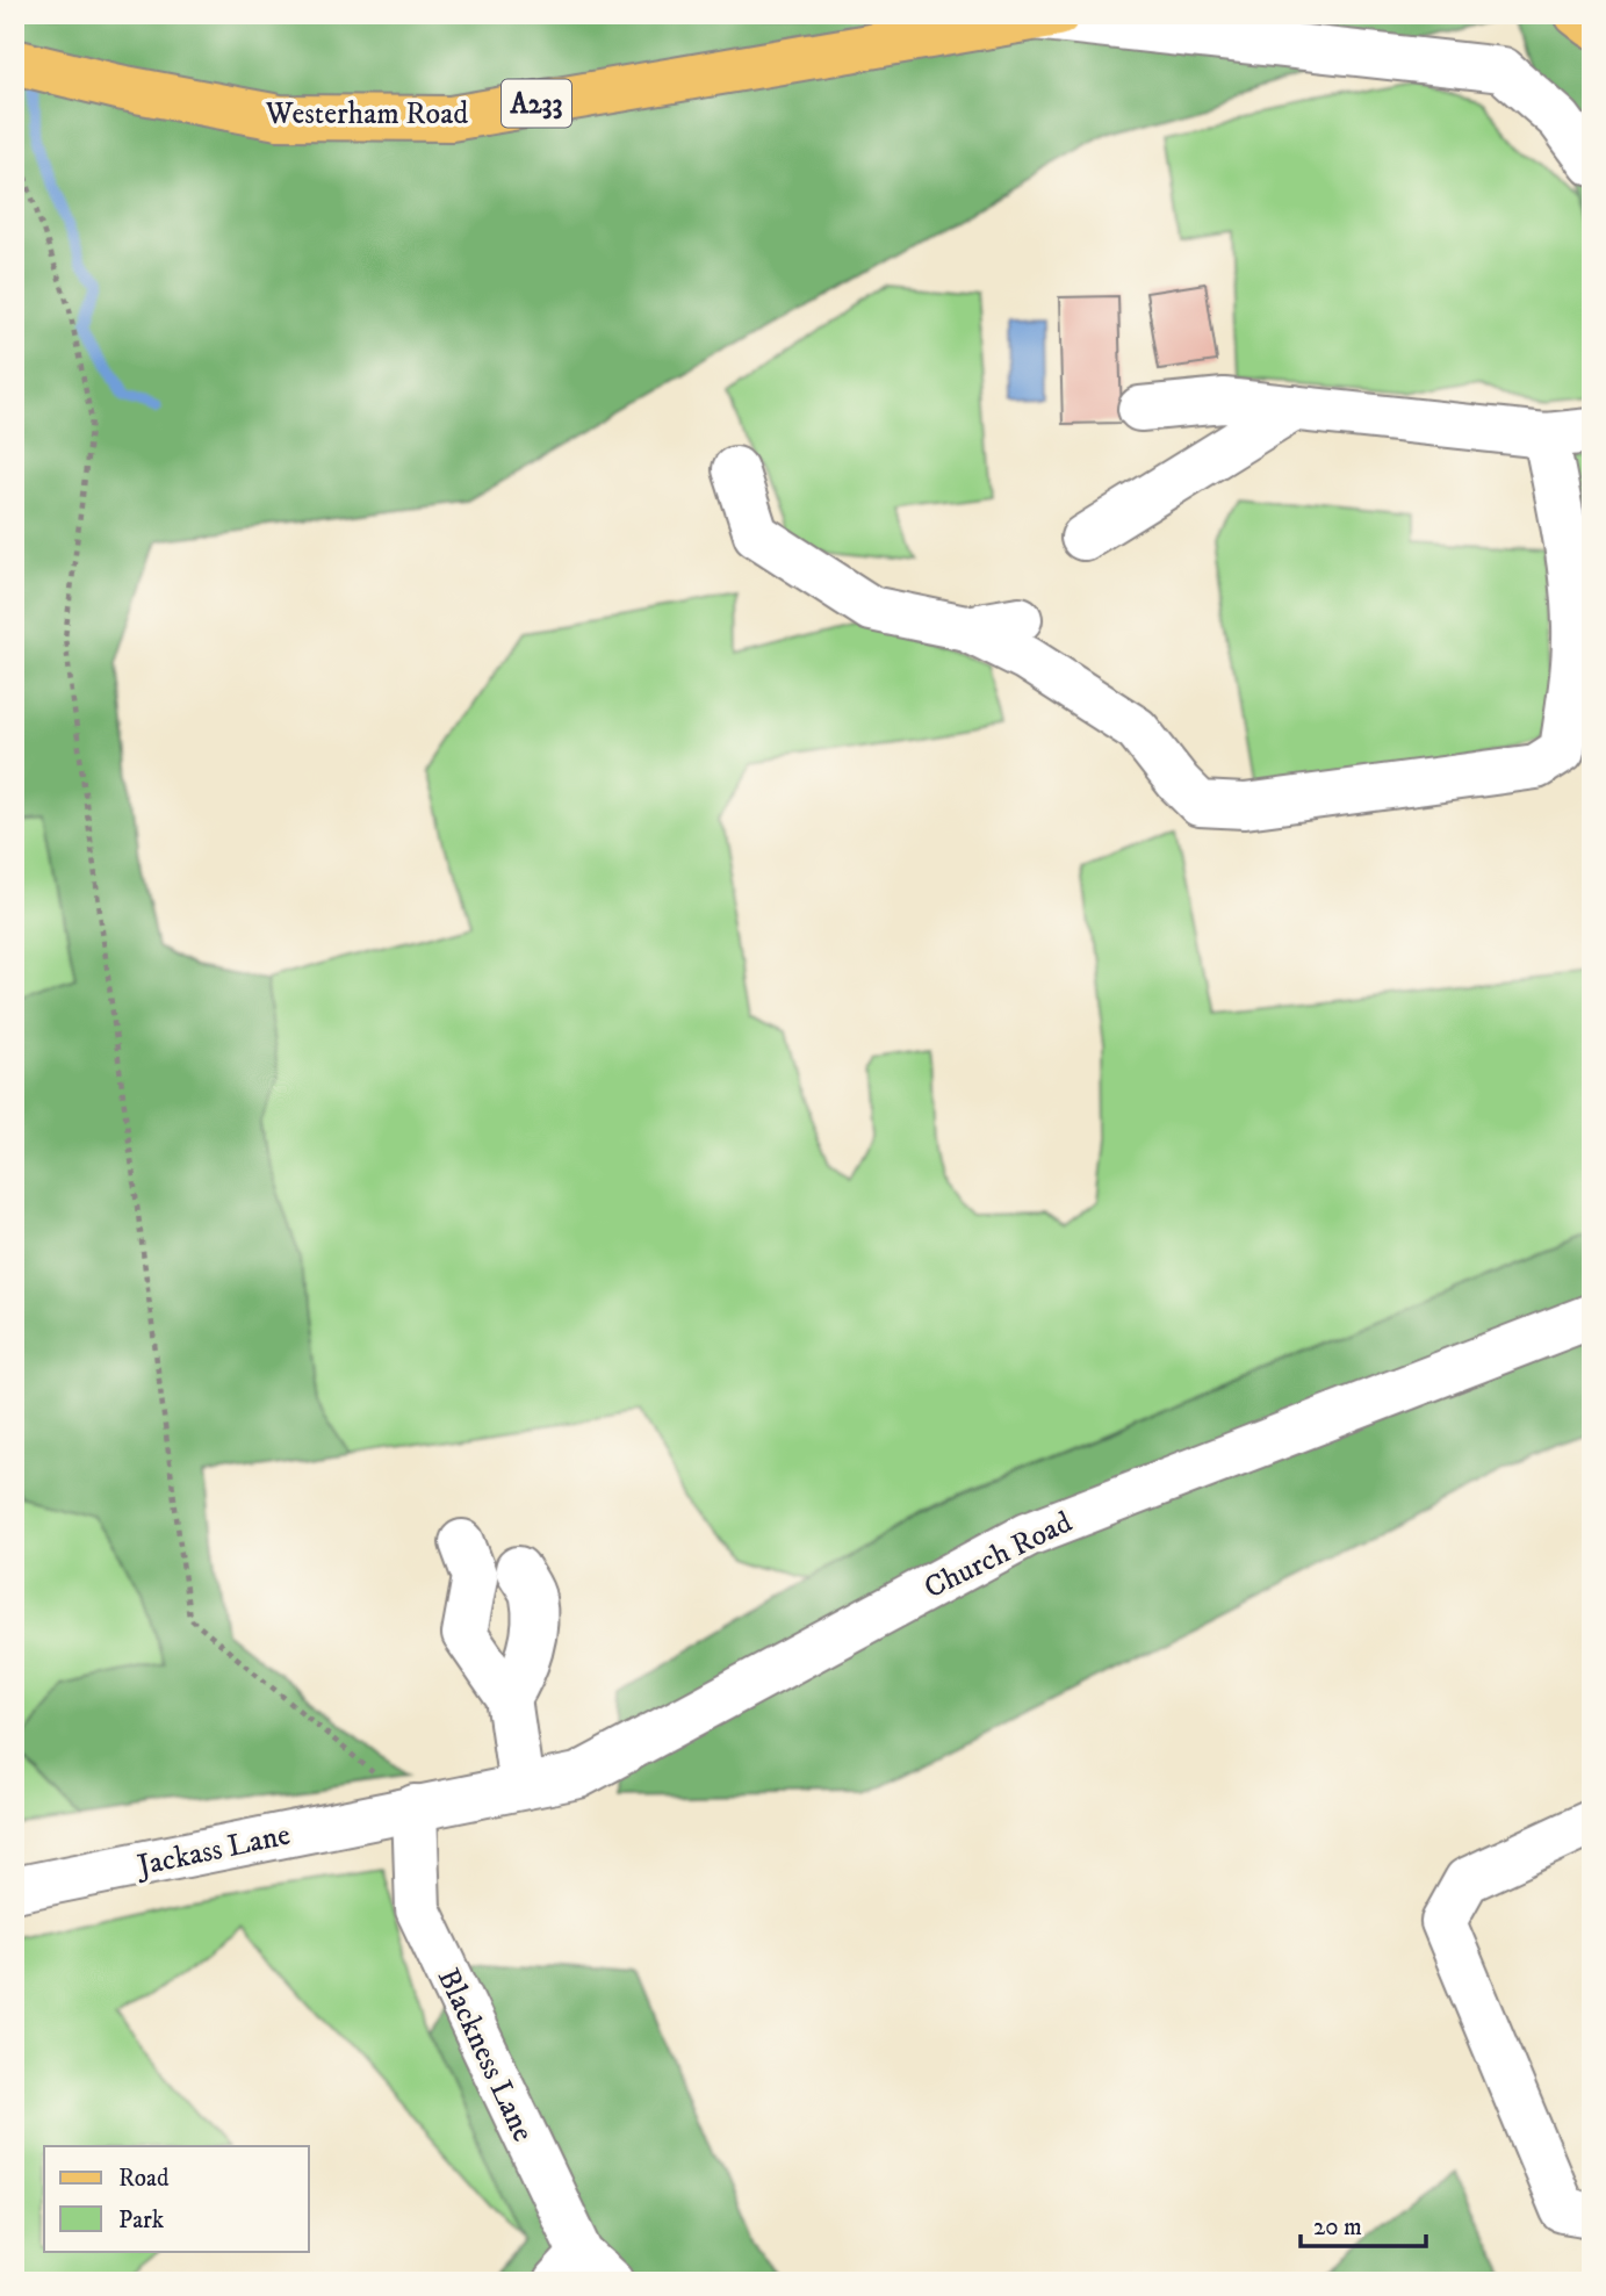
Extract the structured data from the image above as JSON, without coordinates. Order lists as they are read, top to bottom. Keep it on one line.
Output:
{"streets":{"main road":["A233","Westerham Road"],"street":["Church Road","Jackass Lane","Blackness Lane"]},"crossings":[["Church Road","Jackass Lane"],["Church Road","Blackness Lane"],["Jackass Lane","Blackness Lane"]],"legend":["Road","Park"],"scale_bar":"20 m"}
